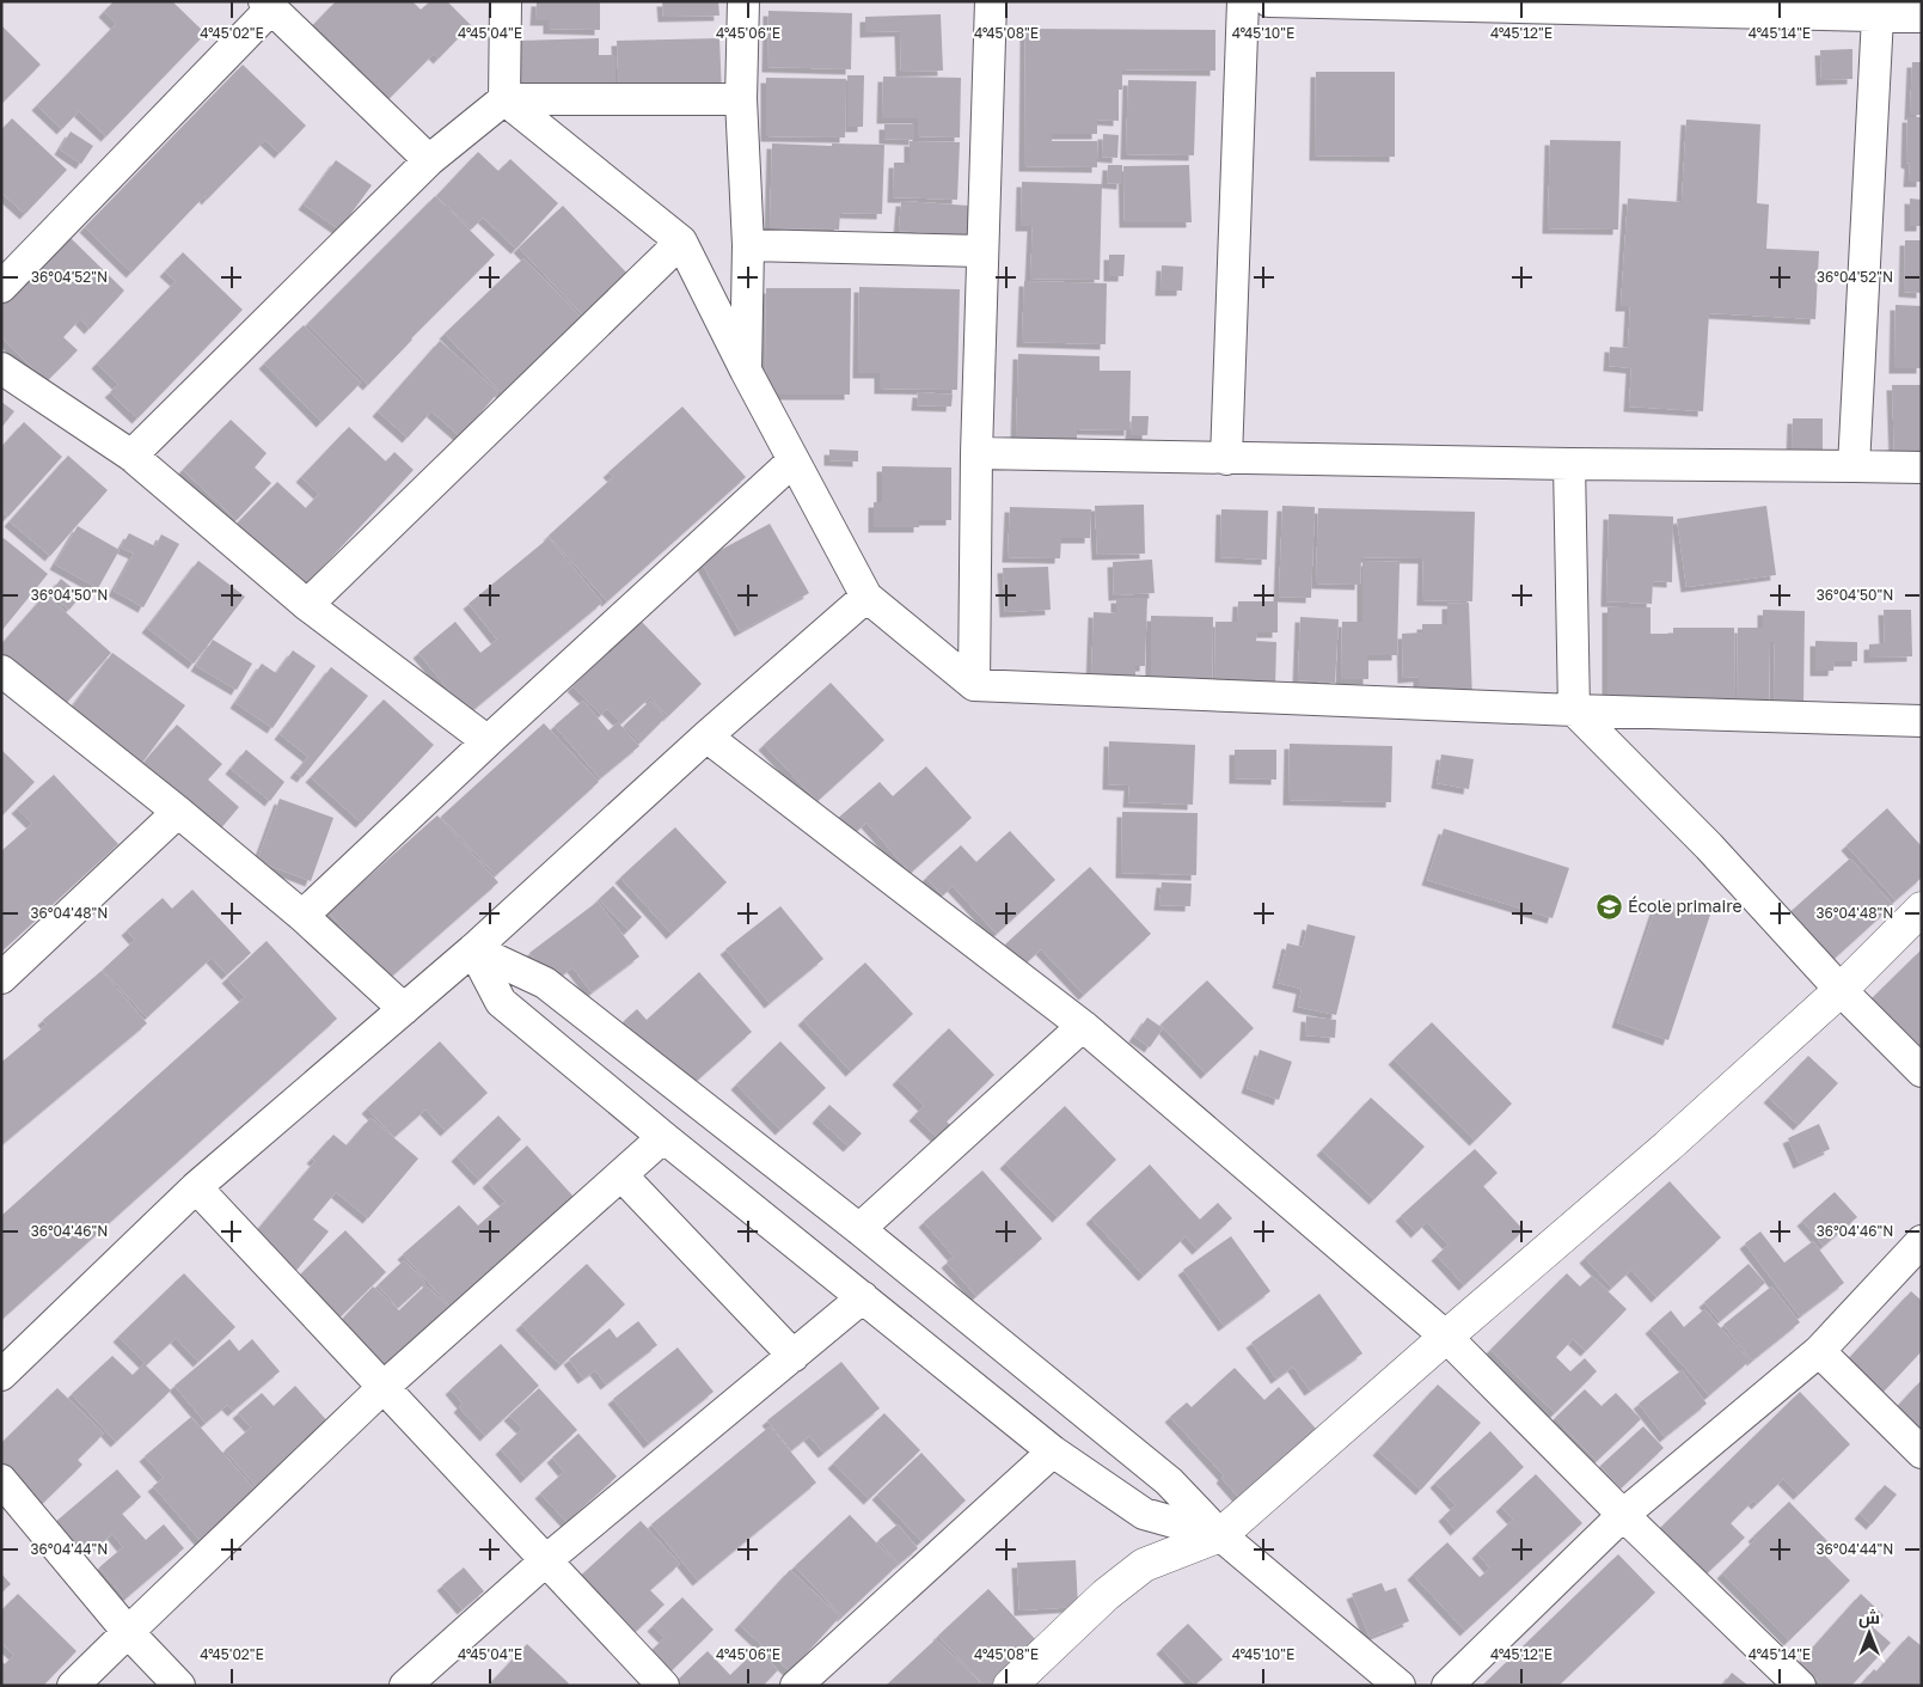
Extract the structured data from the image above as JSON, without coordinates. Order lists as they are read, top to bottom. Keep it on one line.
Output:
{"places":{"school or university":["École primaire"]},"north":"top","coordinates":["4°45'02\"E","4°45'04\"E","4°45'06\"E","4°45'08\"E","4°45'10\"E","4°45'12\"E","4°45'14\"E","36°04'52\"N","36°04'50\"N","36°04'48\"N","36°04'46\"N","36°04'44\"N"]}
